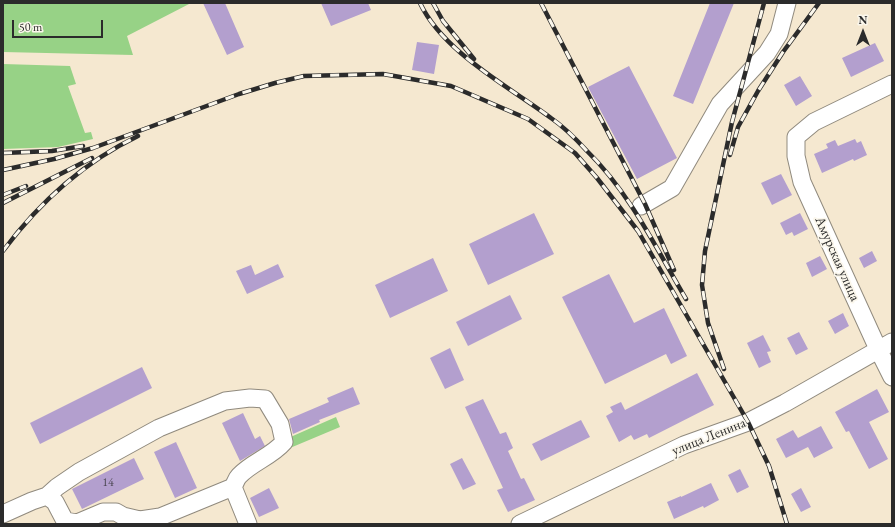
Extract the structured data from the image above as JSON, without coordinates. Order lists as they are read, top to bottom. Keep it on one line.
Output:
{"streets":{"street":["Амурская улица","улица Ленина"]},"crossings":[["Амурская улица","улица Ленина"]],"house_numbers":["14"],"scale_bar":"50 m","north":"top"}
